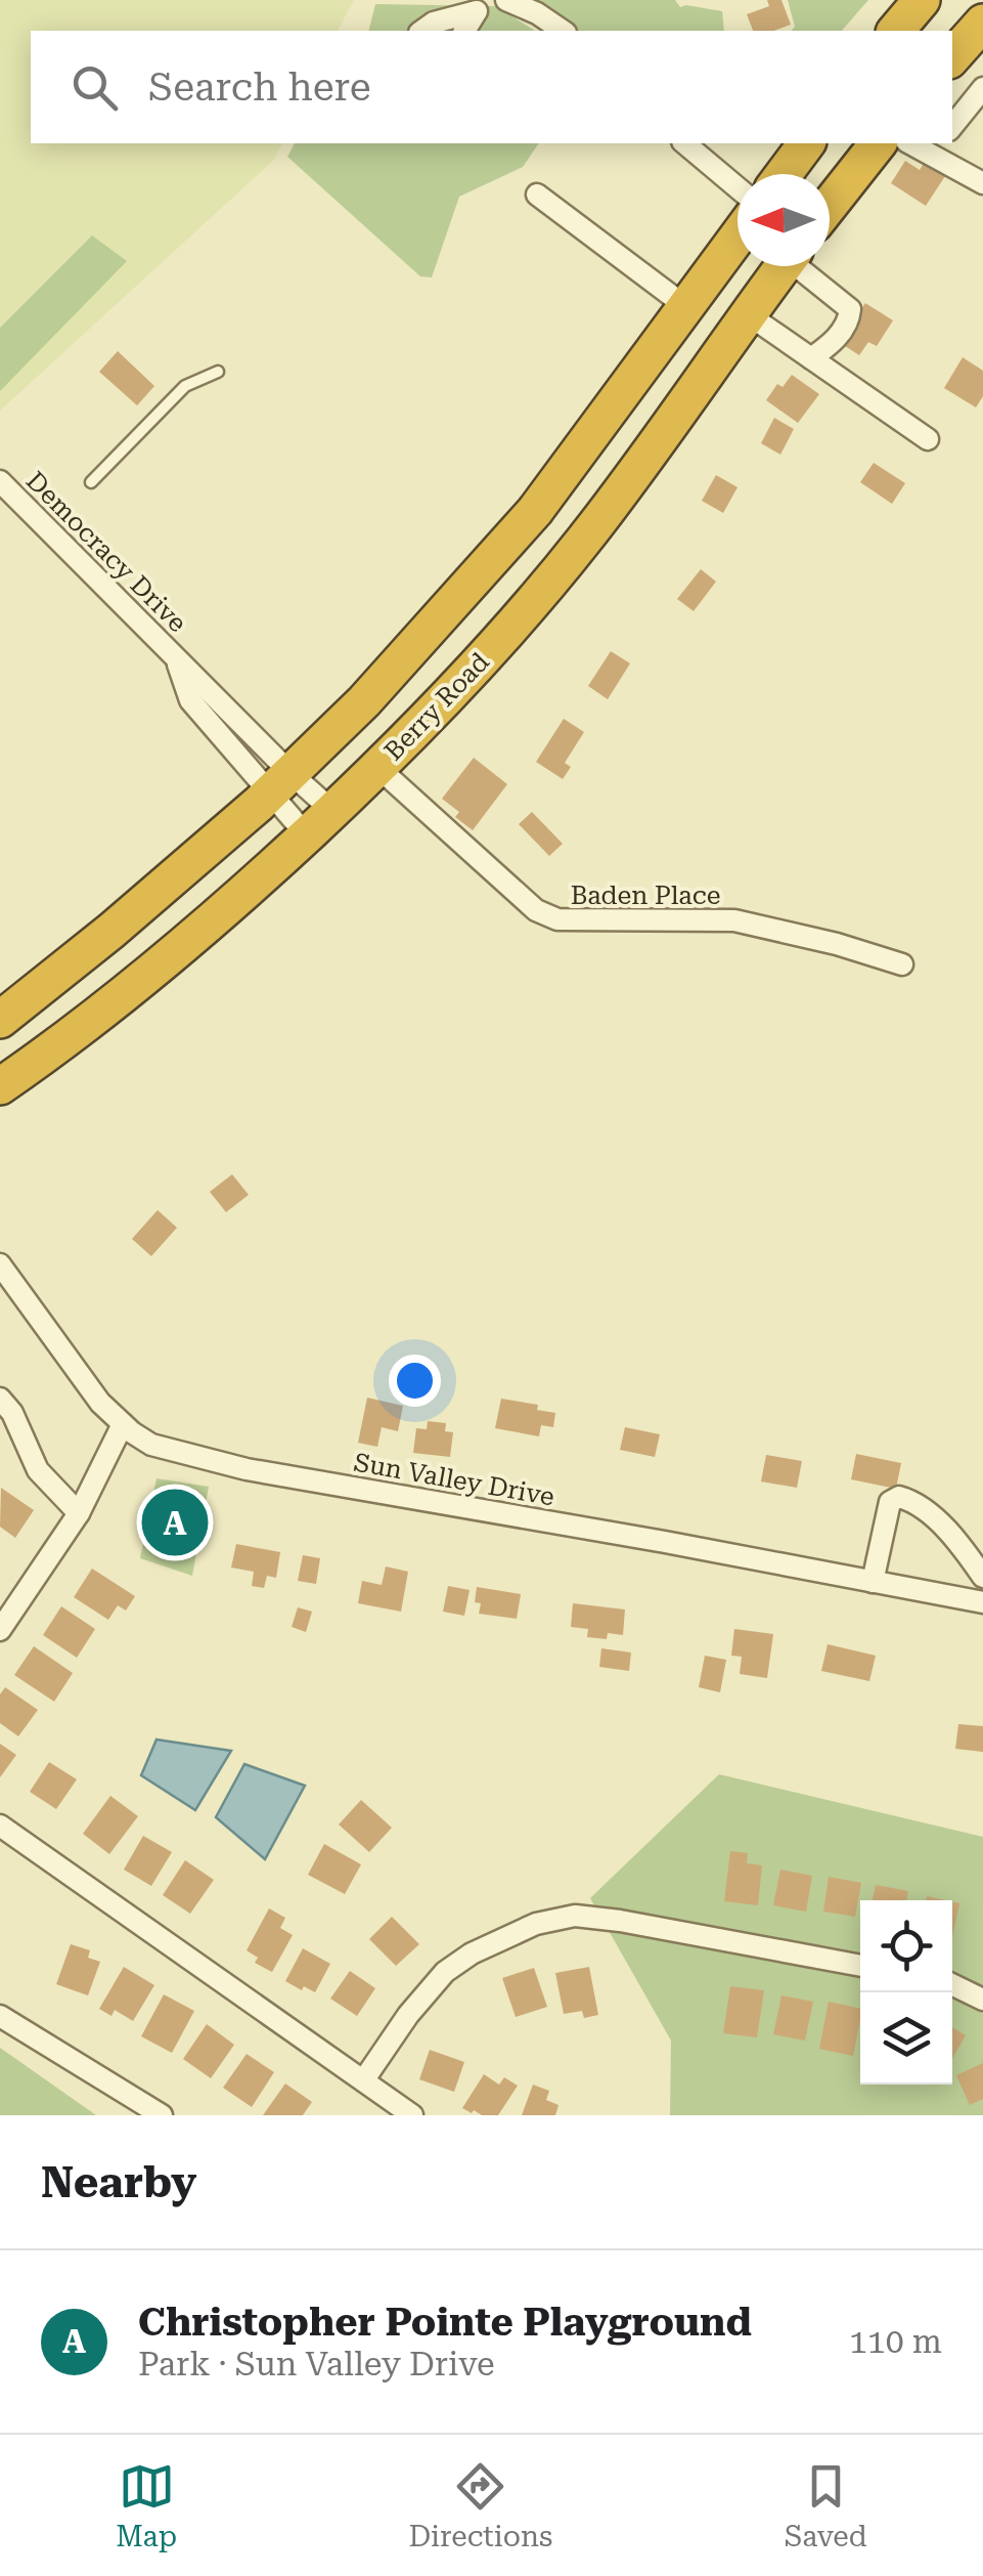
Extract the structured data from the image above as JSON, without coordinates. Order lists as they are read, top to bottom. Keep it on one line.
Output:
{"streets":{"highway":["Berry Road"],"street":["Democracy Drive","Baden Place","Sun Valley Drive"]},"crossings":[["Democracy Drive","Berry Road"],["Berry Road","Baden Place"]],"north":"left","page":{"search":"Search here","pins":"A","heading":"Nearby","list":[{"mark":"A","name":"Christopher Pointe Playground","note":"Park · Sun Valley Drive","value":"110 m"}],"nav":["Map","Directions","Saved"]}}
